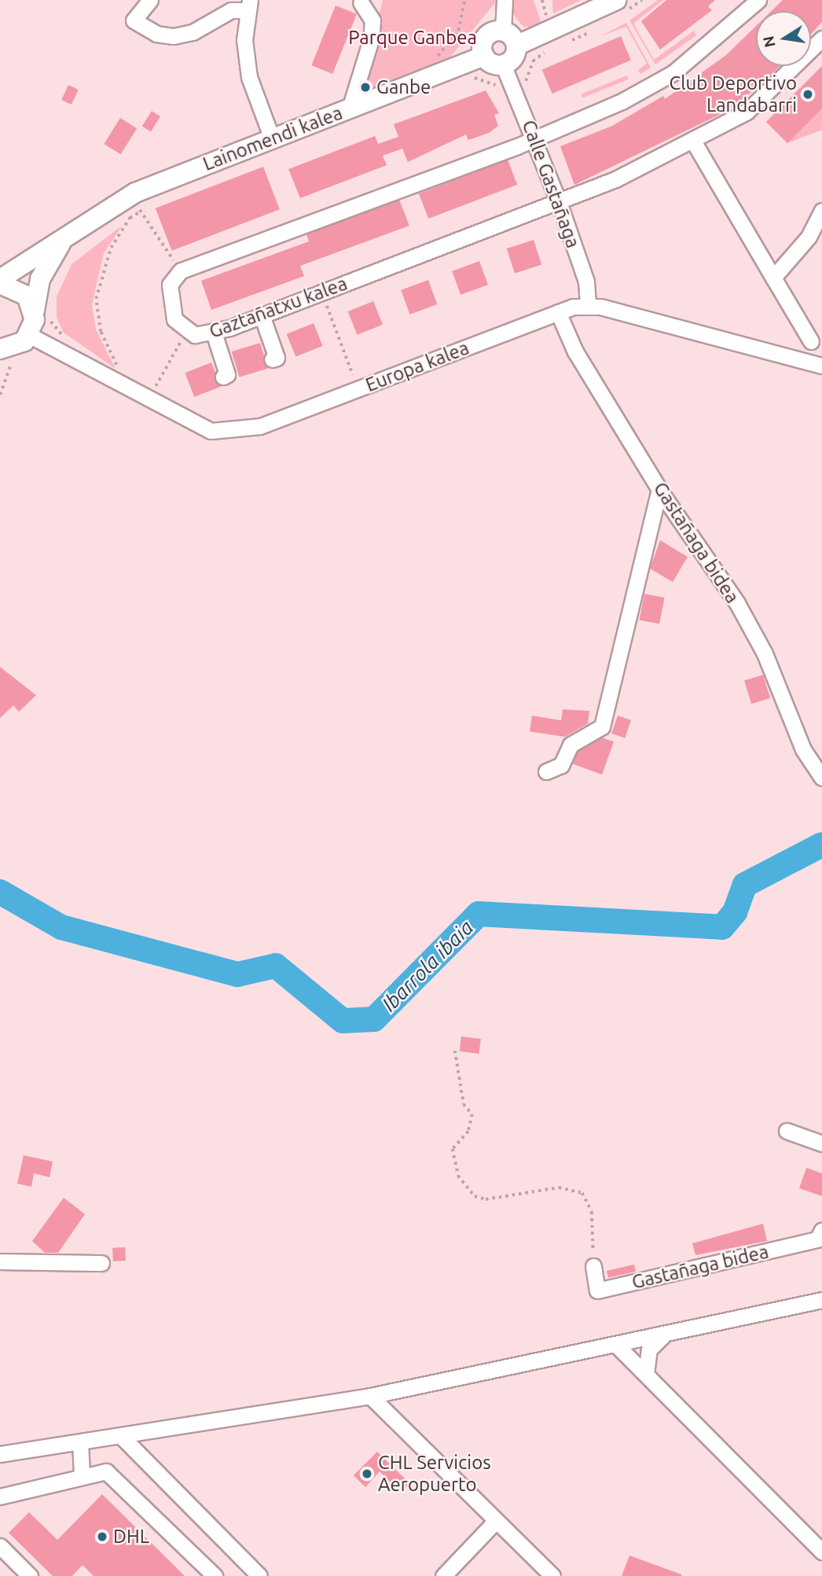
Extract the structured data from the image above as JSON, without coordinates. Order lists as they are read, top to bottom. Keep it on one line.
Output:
{"streets":{"main road":["Lainomendi kalea"],"street":["Calle Gastañaga","Gaztañatxu kalea","Europa kalea","Gastañaga bidea"]},"crossings":[["Lainomendi kalea","Calle Gastañaga"],["Lainomendi kalea","Europa kalea"],["Calle Gastañaga","Gaztañatxu kalea"],["Calle Gastañaga","Europa kalea"],["Europa kalea","Gastañaga bidea"]],"water":["Ibarrola ibaia"],"parks":["Parque Ganbea"],"places":["Ganbe","Club Deportivo Landabarri","CHL Servicios Aeropuerto","DHL"],"north":"left"}
